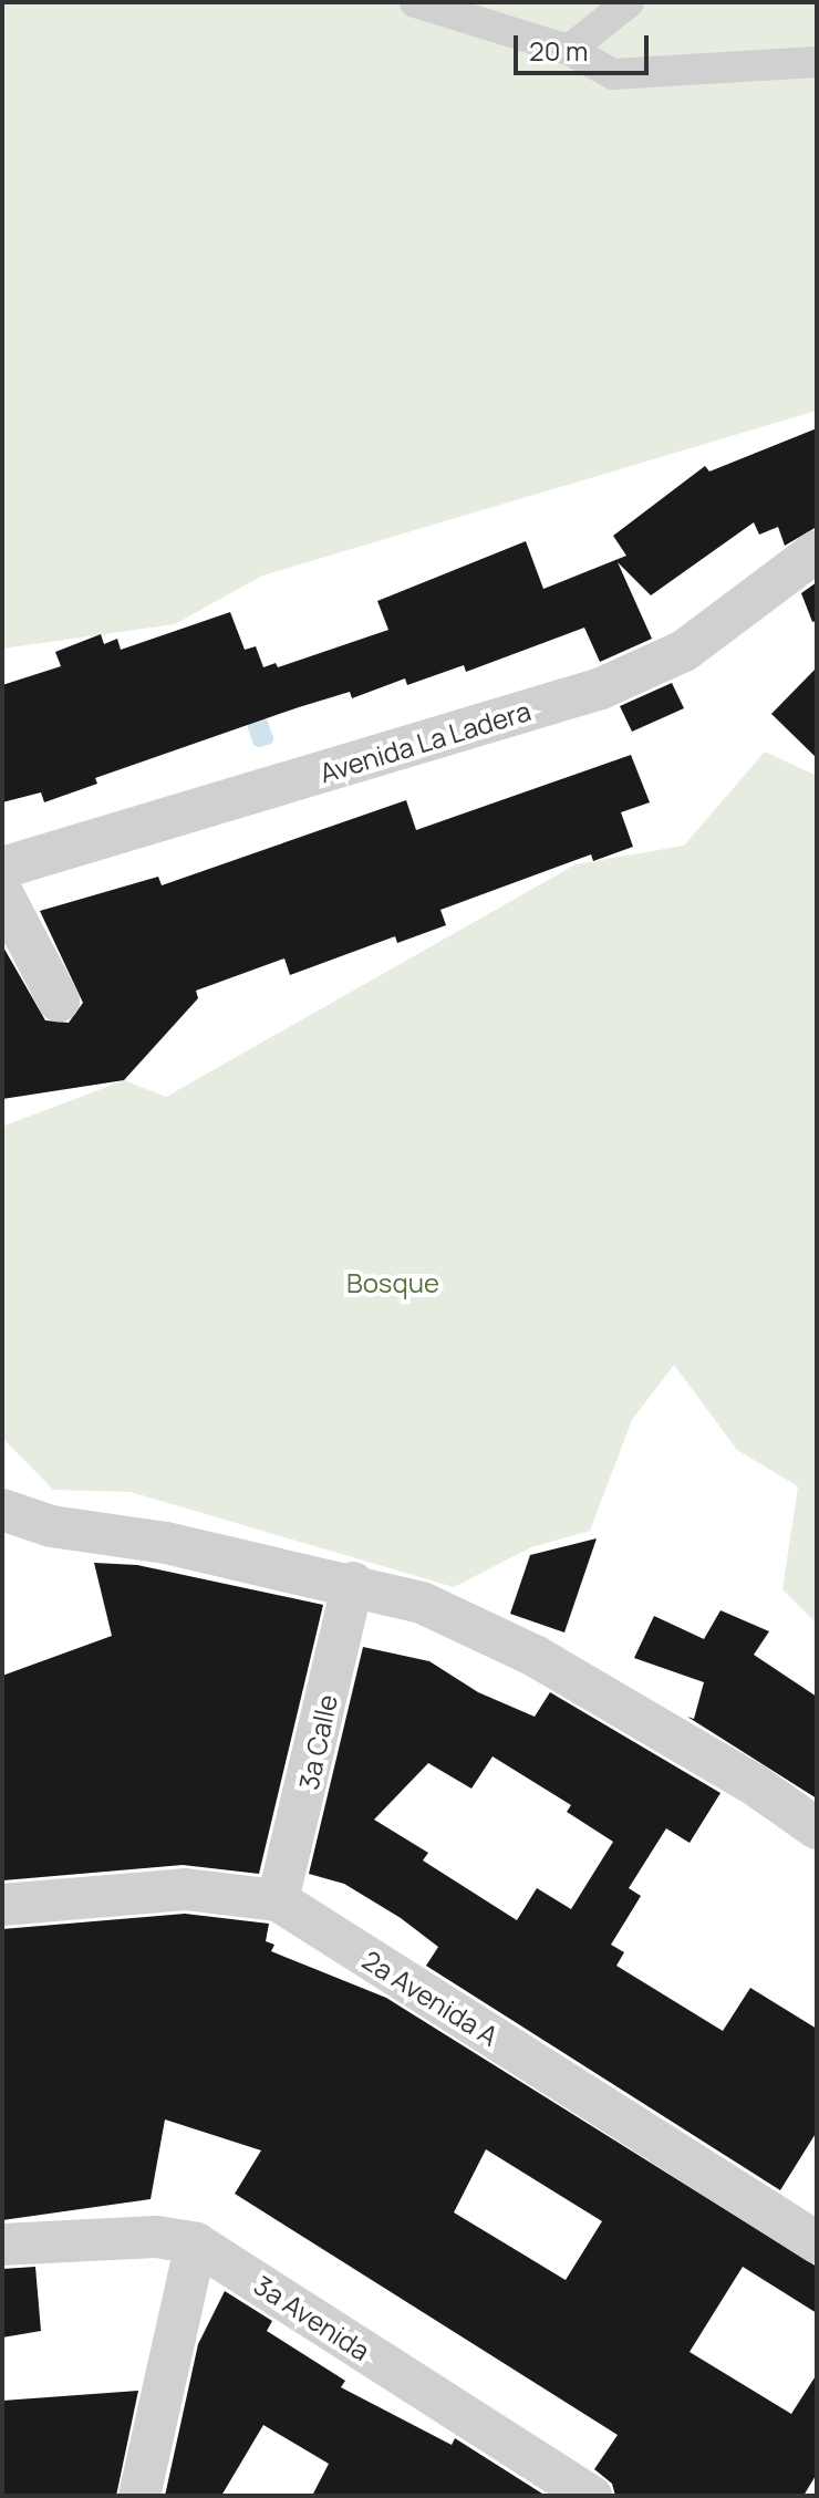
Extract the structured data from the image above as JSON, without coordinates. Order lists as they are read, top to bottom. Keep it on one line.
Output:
{"streets":{"street":["Avenida La Ladera","3a Calle","2a Avenida A","3a Avenida"]},"crossings":[["3a Calle","2a Avenida A"]],"parks":["Bosque"],"scale_bar":"20 m"}
